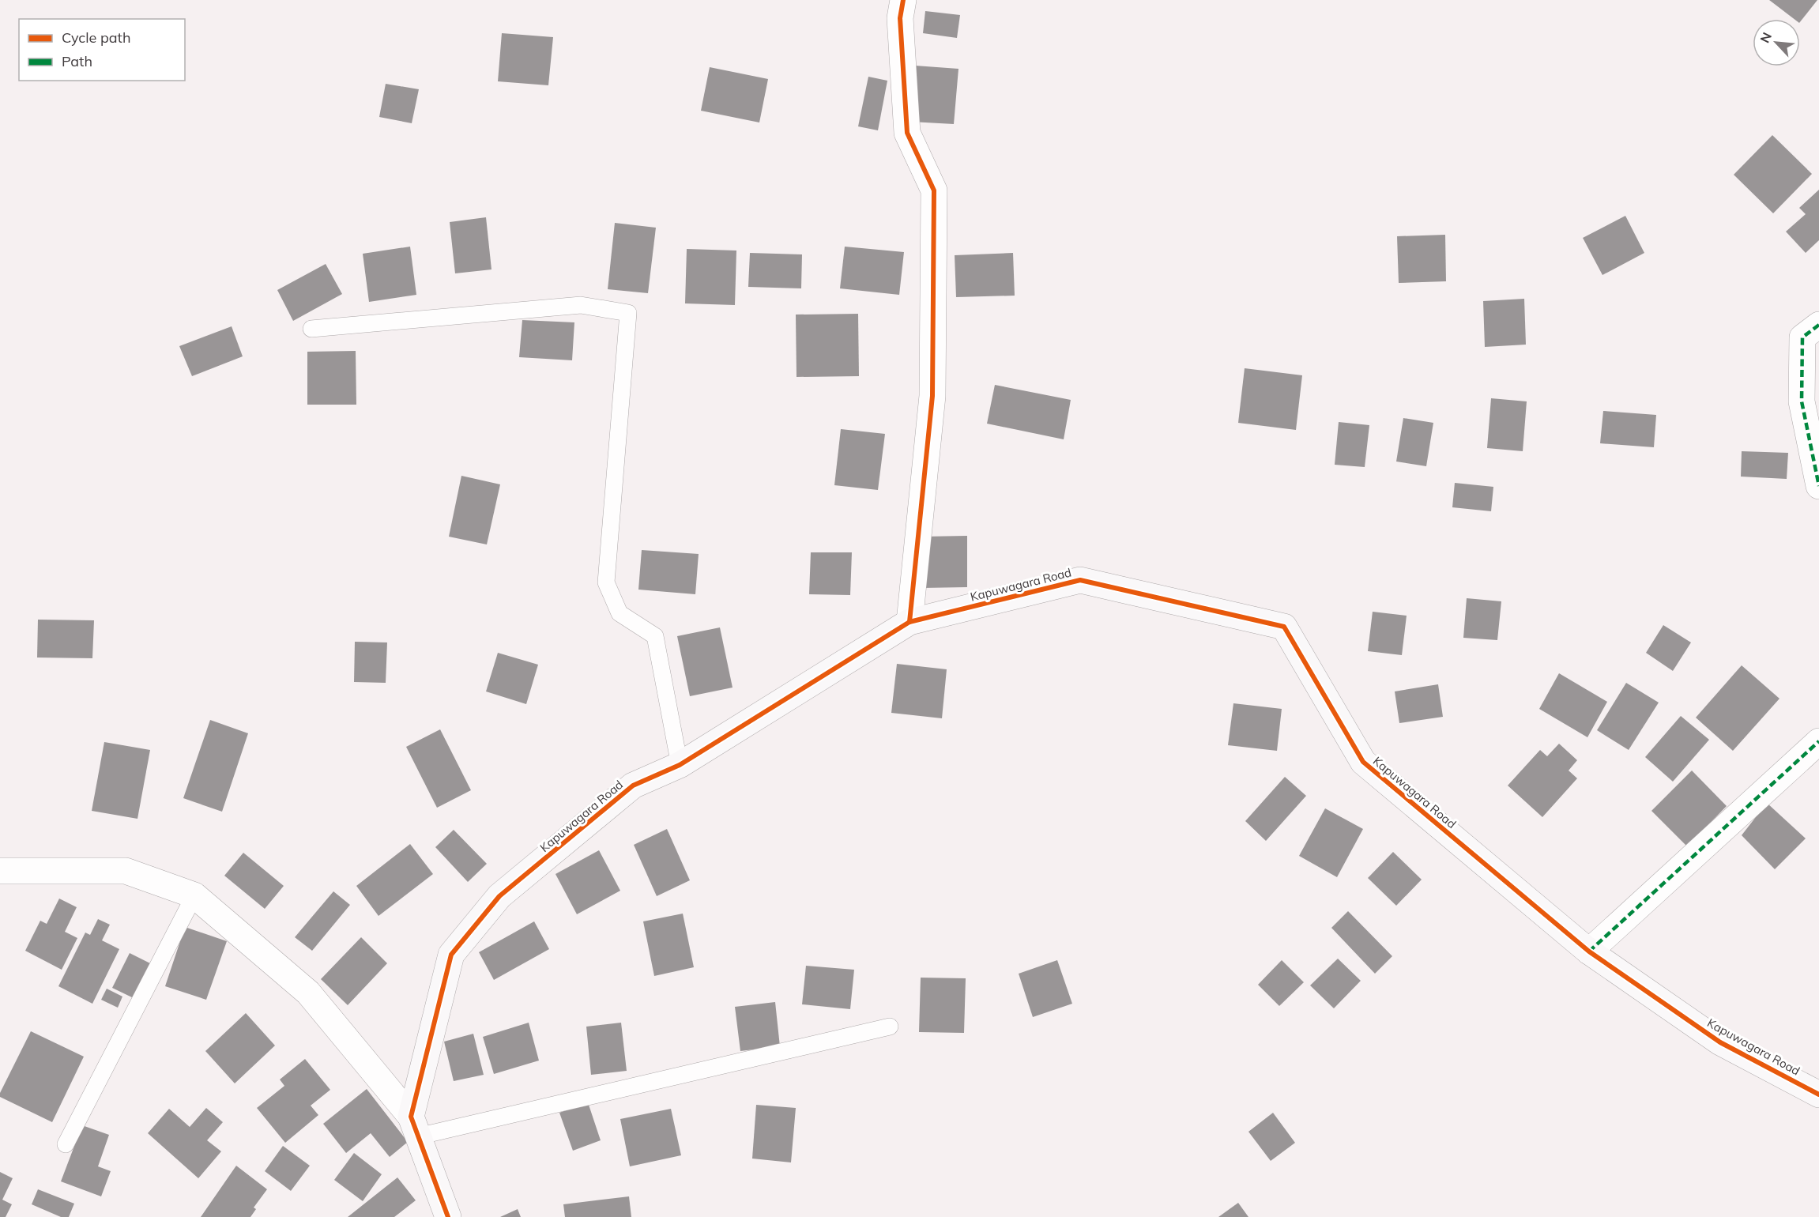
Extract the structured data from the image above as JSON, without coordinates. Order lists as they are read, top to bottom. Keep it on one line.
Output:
{"streets":{"street":["Kapuwagara Road"]},"legend":["Cycle path","Path"],"north":"top left"}
